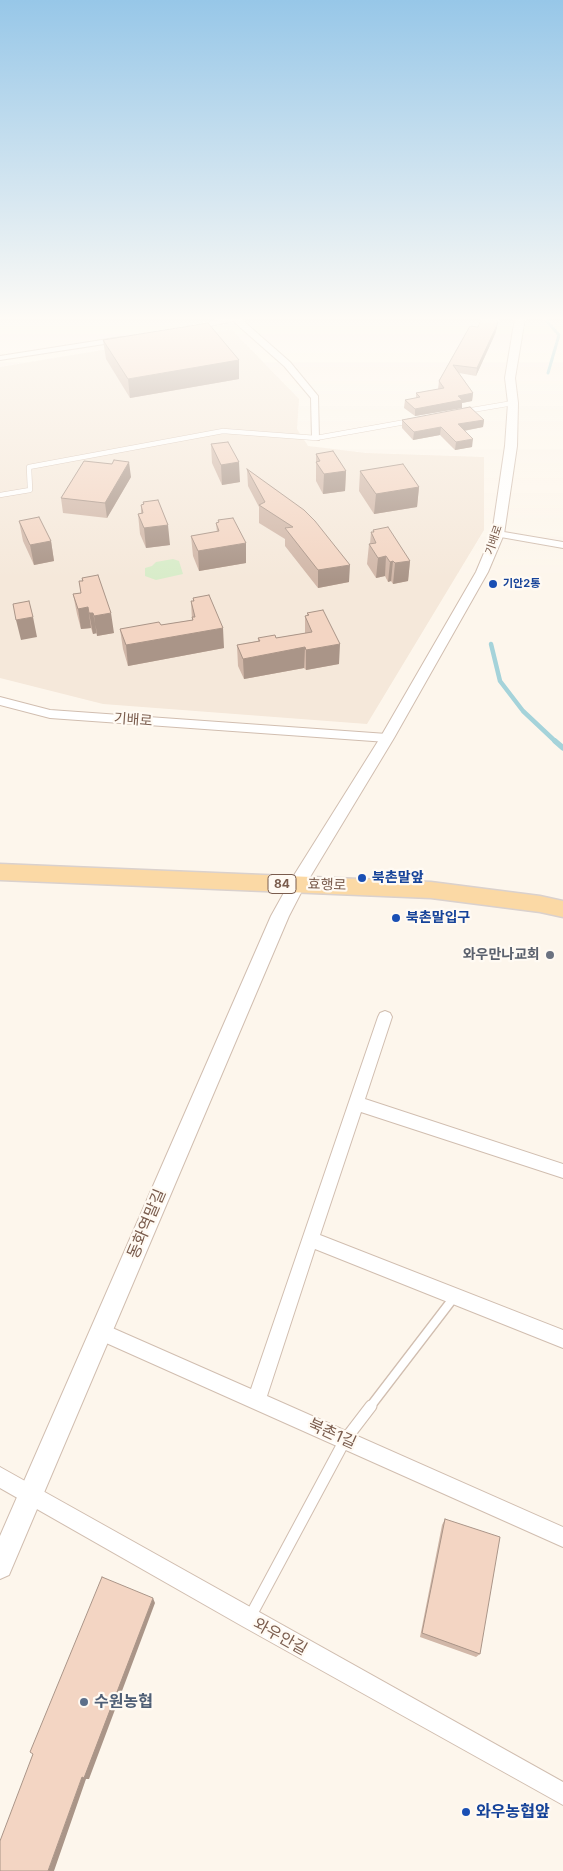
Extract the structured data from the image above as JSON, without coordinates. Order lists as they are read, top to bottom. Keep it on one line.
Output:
{"streets":{"main road":["84","효행로"],"street":["기배로","동화역말길","북촌1길","와우안길"]},"crossings":[["기배로","효행로"],["기배로","동화역말길"],["효행로","동화역말길"],["동화역말길","북촌1길"],["동화역말길","와우안길"]],"places":["기안2통","북촌말앞","북촌말입구","와우만나교회","수원농협","와우농협앞"]}
